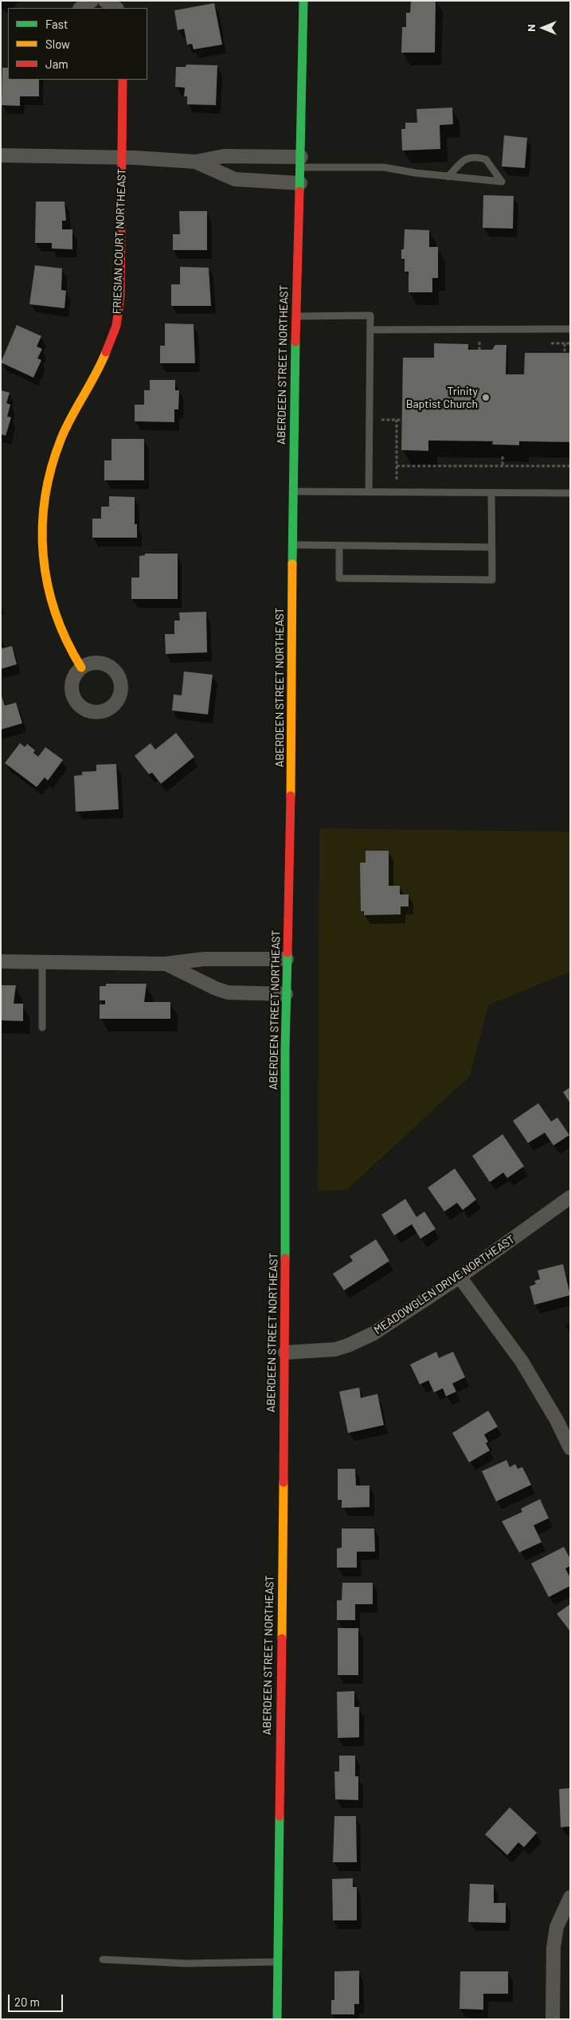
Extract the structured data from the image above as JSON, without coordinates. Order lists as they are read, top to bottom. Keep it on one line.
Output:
{"streets":{"street":["FRIESIAN COURT NORTHEAST","ABERDEEN STREET NORTHEAST","MEADOWGLEN DRIVE NORTHEAST"]},"crossings":[["ABERDEEN STREET NORTHEAST","MEADOWGLEN DRIVE NORTHEAST"]],"places":["Trinity Baptist Church"],"legend":["Fast","Slow","Jam"],"scale_bar":"20 m","north":"left"}
